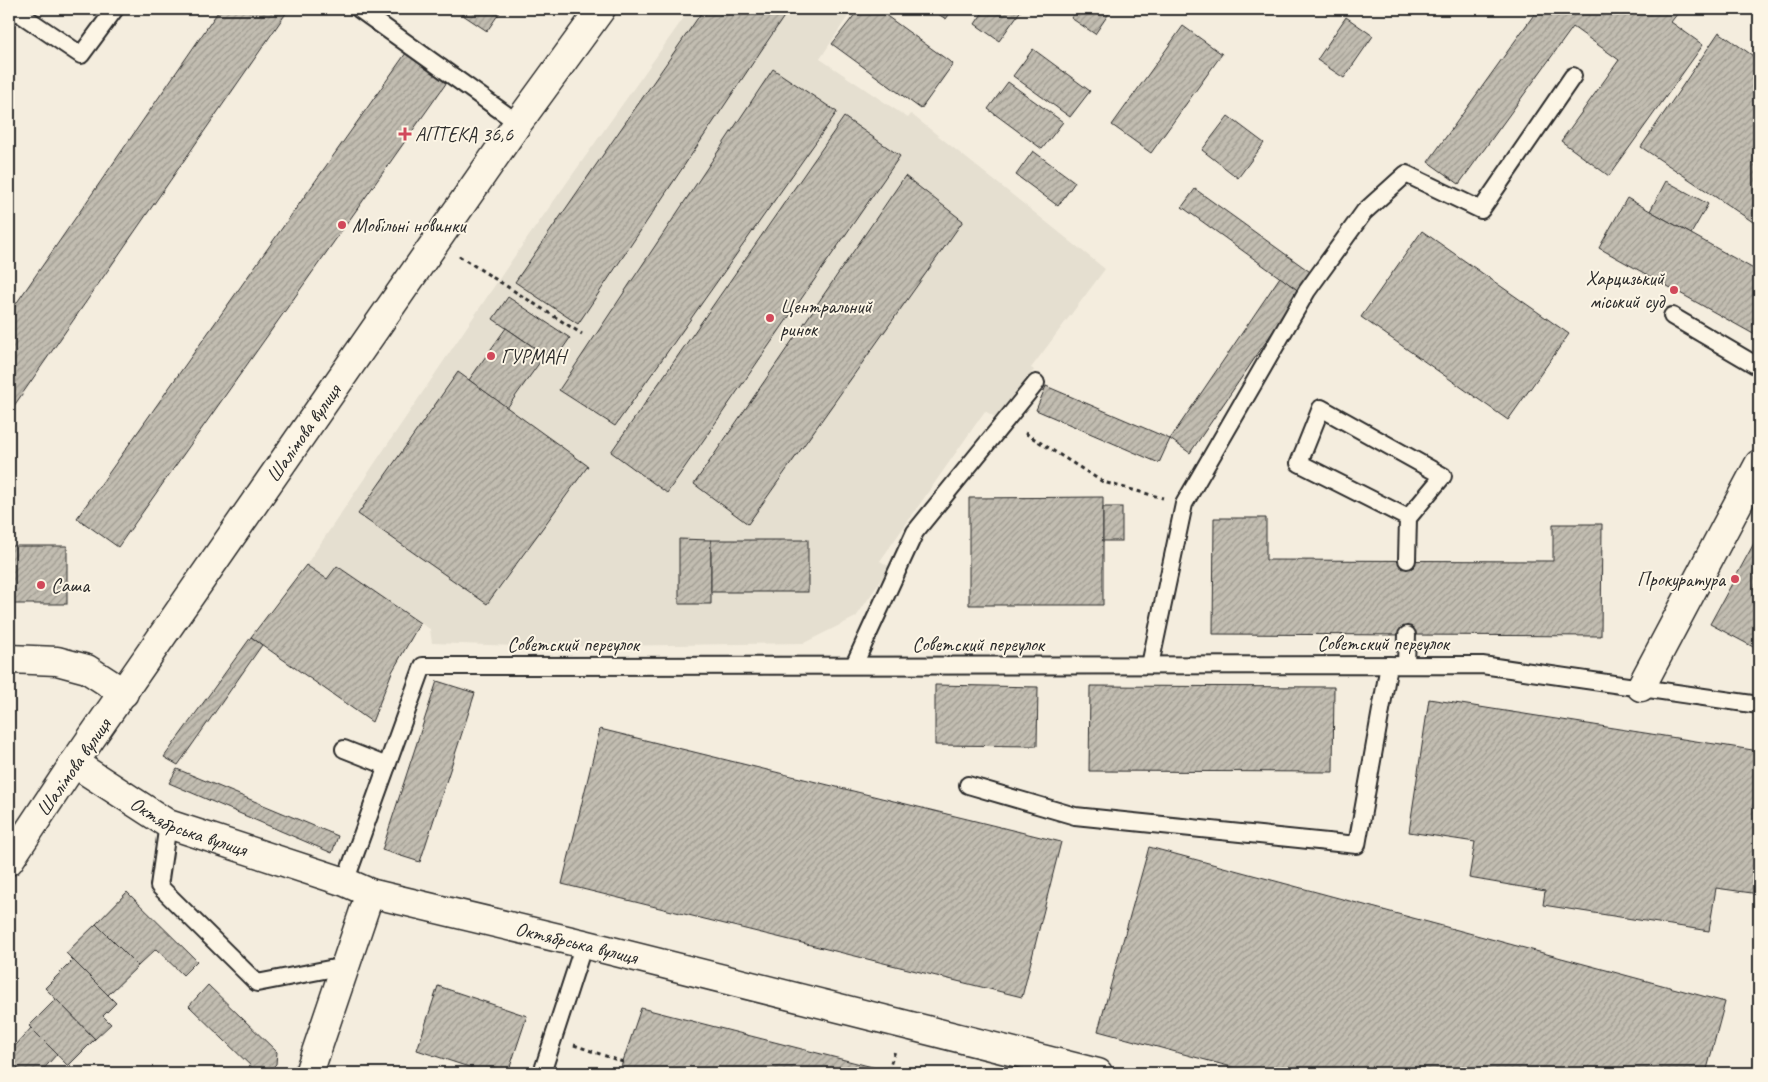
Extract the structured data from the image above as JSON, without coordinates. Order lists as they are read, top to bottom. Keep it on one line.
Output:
{"streets":{"main road":["Шалімова вулиця","Октябрська вулиця"],"lane":["Советский переулок"]},"crossings":[["Шалімова вулиця","Октябрська вулиця"],["Советский переулок","Октябрська вулиця"]],"places":{"health":["АПТЕКА 36,6"],"other":["Мобільні новинки","Харцизький міський суд","Центральний ринок","ГУРМАН","Прокуратура","Саша"]}}
